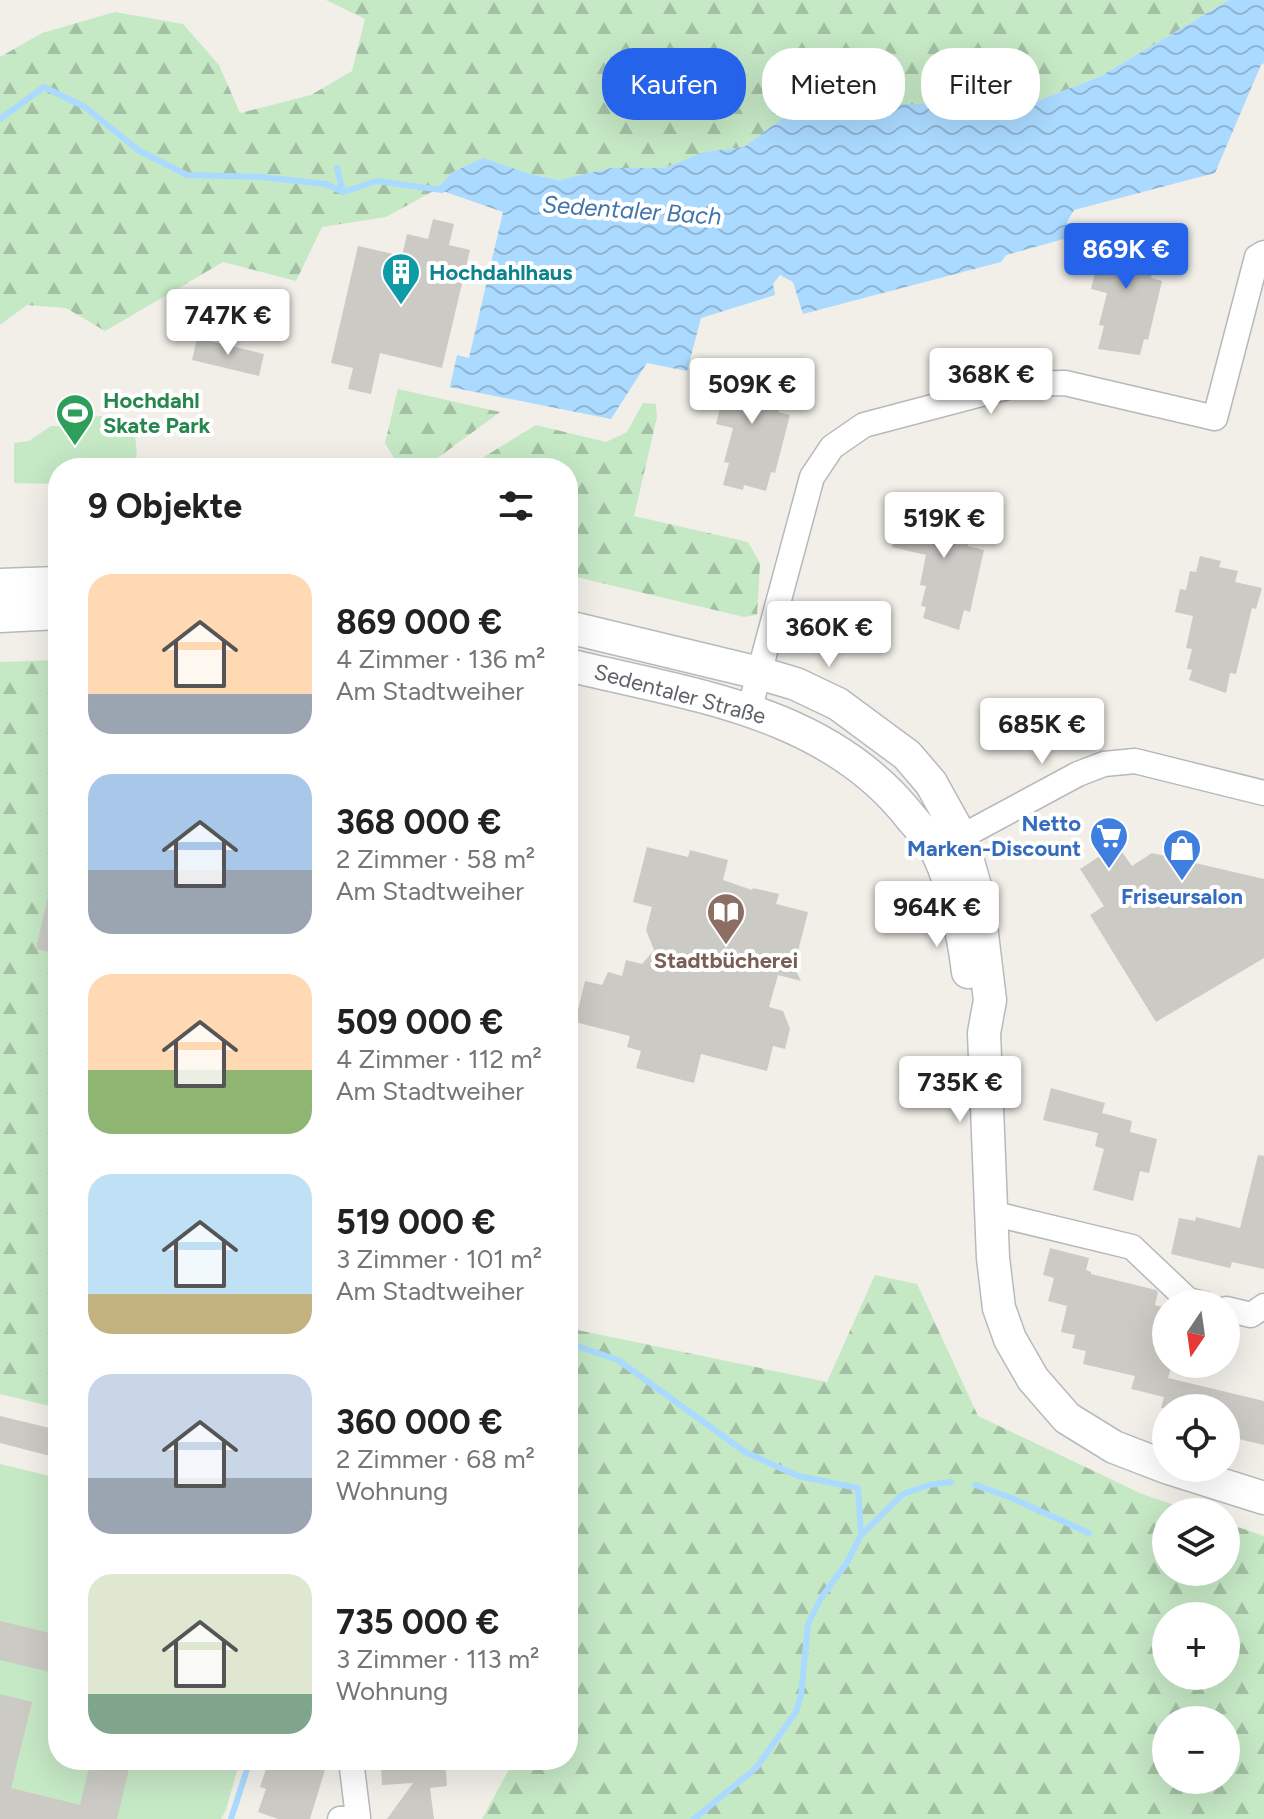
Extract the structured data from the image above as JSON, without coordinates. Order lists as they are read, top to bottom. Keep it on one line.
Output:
{"streets":{"street":["Sedentaler Straße"]},"water":["Sedentaler Bach"],"places":{"building":["Hochdahlhaus"],"sports":["Hochdahl Skate Park"],"supermarket":["Netto Marken-Discount"],"shop":["Friseursalon"],"library":["Stadtbücherei"]},"north":"bottom","page":{"chip":["Kaufen","Mieten","Filter"],"price":["869K €","747K €","368K €","509K €","519K €","360K €","685K €","964K €","735K €"],"heading":"9 Objekte","list":[{"name":"869 000 €","note":"4 Zimmer · 136 m² · Am Stadtweiher"},{"name":"368 000 €","note":"2 Zimmer · 58 m² · Am Stadtweiher"},{"name":"509 000 €","note":"4 Zimmer · 112 m² · Am Stadtweiher"},{"name":"519 000 €","note":"3 Zimmer · 101 m² · Am Stadtweiher"},{"name":"360 000 €","note":"2 Zimmer · 68 m² · Wohnung"},{"name":"735 000 €","note":"3 Zimmer · 113 m² · Wohnung"}],"map_buttons":["+","−"]}}
